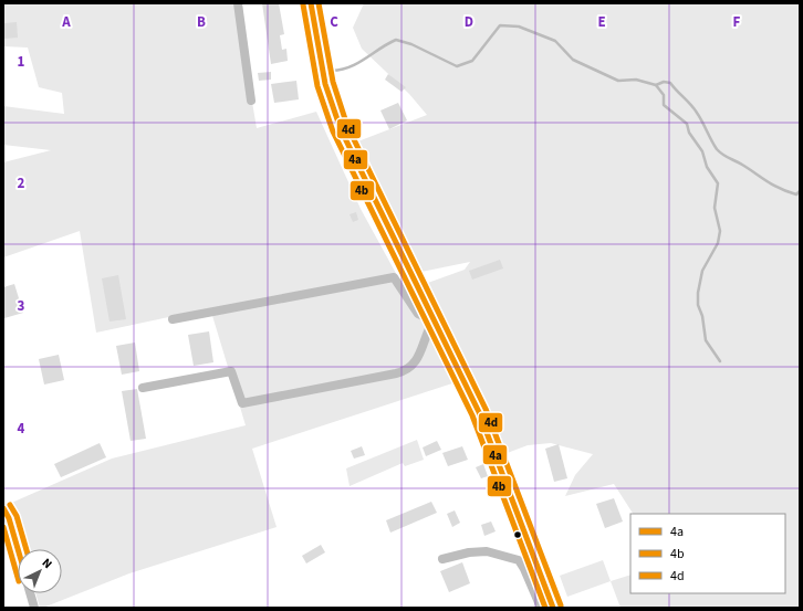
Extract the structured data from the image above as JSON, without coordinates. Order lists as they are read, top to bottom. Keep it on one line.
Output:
{"lines":["transit line 4a","transit line 4d","transit line 4b"],"legend":["4a","4b","4d"],"north":"top right","grid":{"columns":["A","B","C","D","E","F"],"rows":["1","2","3","4"]}}
